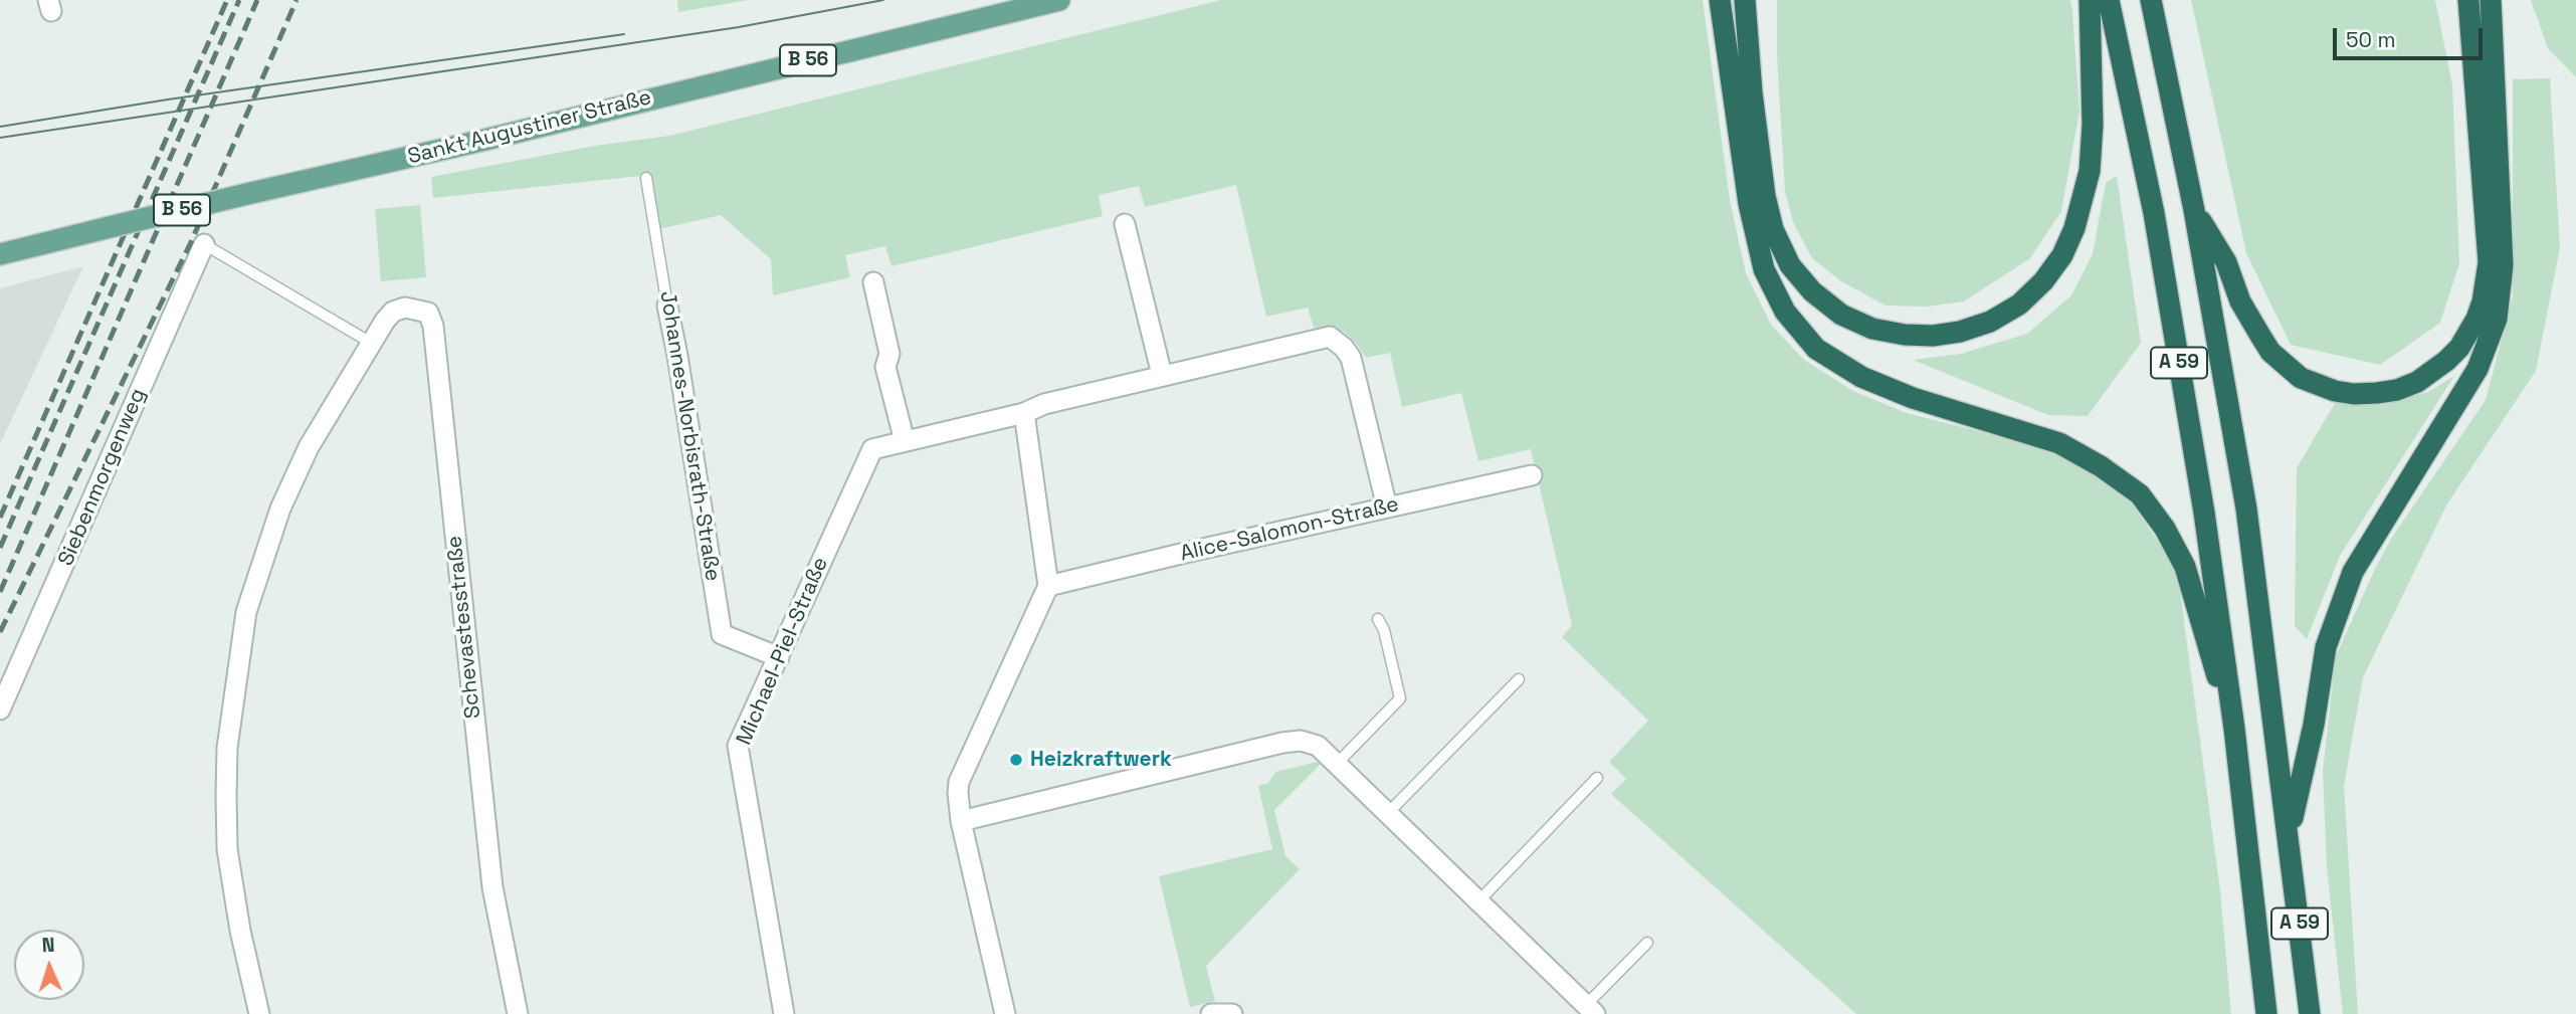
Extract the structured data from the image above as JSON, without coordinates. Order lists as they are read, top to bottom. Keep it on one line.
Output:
{"streets":{"highway":["A 59"],"main road":["B 56","Sankt Augustiner Straße"],"street":["Johannes-Norbisrath-Straße","Siebenmorgenweg","Alice-Salomon-Straße","Schevastesstraße","Michael-Piel-Straße"]},"crossings":[["Johannes-Norbisrath-Straße","Michael-Piel-Straße"],["Alice-Salomon-Straße","Michael-Piel-Straße"]],"places":["Heizkraftwerk"],"scale_bar":"50 m","north":"top"}
